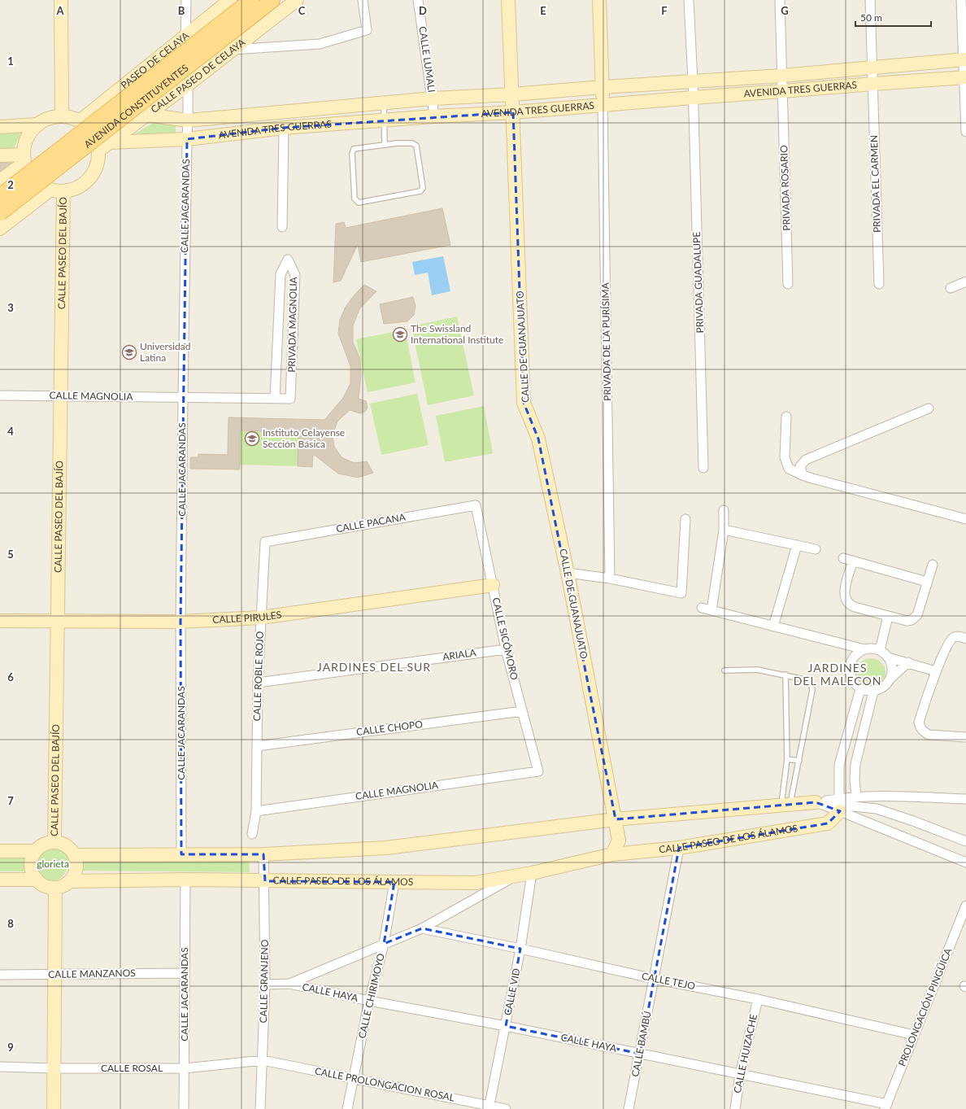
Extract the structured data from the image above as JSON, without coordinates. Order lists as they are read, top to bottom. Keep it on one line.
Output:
{"streets":{"main road":["PASEO DE CELAYA","CALLE PASEO DE CELAYA","AVENIDA TRES GUERRAS","AVENIDA CONSTITUYENTES","CALLE PASEO DEL BAJÍO","CALLE DE GUANAJUATO","CALLE PIRULES","CALLE PASEO DE LOS ÁLAMOS"],"street":["CALLE LUMALI","PRIVADA EL CARMEN","PRIVADA ROSARIO","CALLE JACARANDAS","PRIVADA GUADALUPE","PRIVADA MAGNOLIA","PRIVADA DE LA PURÍSIMA","CALLE MAGNOLIA","CALLE PACANA","CALLE SICÓMORO","ARIALA","CALLE ROBLE ROJO","CALLE CHOPO","CALLE MANZANOS","CALLE GRANJENO","CALLE TEJO","CALLE VID","CALLE HAYA","CALLE CHIRIMOYO","PROLONGACIÓN PINGÜICA","CALLE BAMBÚ","CALLE HUIZACHE","CALLE ROSAL","CALLE PROLONGACION ROSAL"]},"crossings":[["CALLE LUMALI","AVENIDA TRES GUERRAS"],["PASEO DE CELAYA","CALLE PASEO DE CELAYA"],["PASEO DE CELAYA","CALLE PASEO DEL BAJÍO"],["CALLE PASEO DE CELAYA","AVENIDA TRES GUERRAS"],["CALLE PASEO DE CELAYA","CALLE JACARANDAS"],["CALLE PASEO DE CELAYA","CALLE PASEO DEL BAJÍO"],["AVENIDA TRES GUERRAS","PRIVADA EL CARMEN"],["AVENIDA TRES GUERRAS","PRIVADA ROSARIO"],["AVENIDA TRES GUERRAS","CALLE JACARANDAS"],["AVENIDA TRES GUERRAS","PRIVADA GUADALUPE"],["AVENIDA TRES GUERRAS","PRIVADA DE LA PURÍSIMA"],["AVENIDA TRES GUERRAS","CALLE DE GUANAJUATO"],["CALLE JACARANDAS","PRIVADA MAGNOLIA"],["CALLE JACARANDAS","CALLE MAGNOLIA"],["CALLE JACARANDAS","CALLE PIRULES"],["CALLE JACARANDAS","CALLE PASEO DE LOS ÁLAMOS"],["CALLE JACARANDAS","CALLE MANZANOS"],["CALLE JACARANDAS","CALLE ROSAL"],["CALLE PASEO DEL BAJÍO","CALLE MAGNOLIA"],["CALLE PASEO DEL BAJÍO","CALLE PIRULES"],["CALLE PASEO DEL BAJÍO","CALLE PASEO DE LOS ÁLAMOS"],["PRIVADA MAGNOLIA","CALLE MAGNOLIA"],["CALLE MAGNOLIA","CALLE SICÓMORO"],["CALLE MAGNOLIA","CALLE ROBLE ROJO"],["CALLE PACANA","CALLE SICÓMORO"],["CALLE PACANA","CALLE ROBLE ROJO"],["CALLE PIRULES","CALLE SICÓMORO"],["CALLE PIRULES","CALLE ROBLE ROJO"],["CALLE SICÓMORO","ARIALA"],["CALLE SICÓMORO","CALLE CHOPO"],["ARIALA","CALLE ROBLE ROJO"],["CALLE ROBLE ROJO","CALLE CHOPO"],["CALLE PASEO DE LOS ÁLAMOS","CALLE GRANJENO"],["CALLE PASEO DE LOS ÁLAMOS","CALLE VID"],["CALLE PASEO DE LOS ÁLAMOS","CALLE CHIRIMOYO"],["CALLE PASEO DE LOS ÁLAMOS","CALLE BAMBÚ"],["CALLE GRANJENO","CALLE ROSAL"],["CALLE GRANJENO","CALLE PROLONGACION ROSAL"],["CALLE TEJO","CALLE VID"],["CALLE TEJO","PROLONGACIÓN PINGÜICA"],["CALLE TEJO","CALLE BAMBÚ"],["CALLE TEJO","CALLE HUIZACHE"],["CALLE VID","CALLE HAYA"],["CALLE VID","CALLE PROLONGACION ROSAL"],["CALLE HAYA","CALLE CHIRIMOYO"],["CALLE HAYA","PROLONGACIÓN PINGÜICA"],["CALLE HAYA","CALLE BAMBÚ"],["CALLE HAYA","CALLE HUIZACHE"],["CALLE CHIRIMOYO","CALLE PROLONGACION ROSAL"],["CALLE ROSAL","CALLE PROLONGACION ROSAL"]],"districts":["JARDINES DEL SUR","JARDINES DEL MALECON"],"parks":["glorieta"],"places":{"school or university":["The Swissland International Institute","Universidad Latina","Instituto Celayense Sección Básica"]},"scale_bar":"50 m","grid":{"columns":["A","B","C","D","E","F","G"],"rows":["1","2","3","4","5","6","7","8","9"]}}
